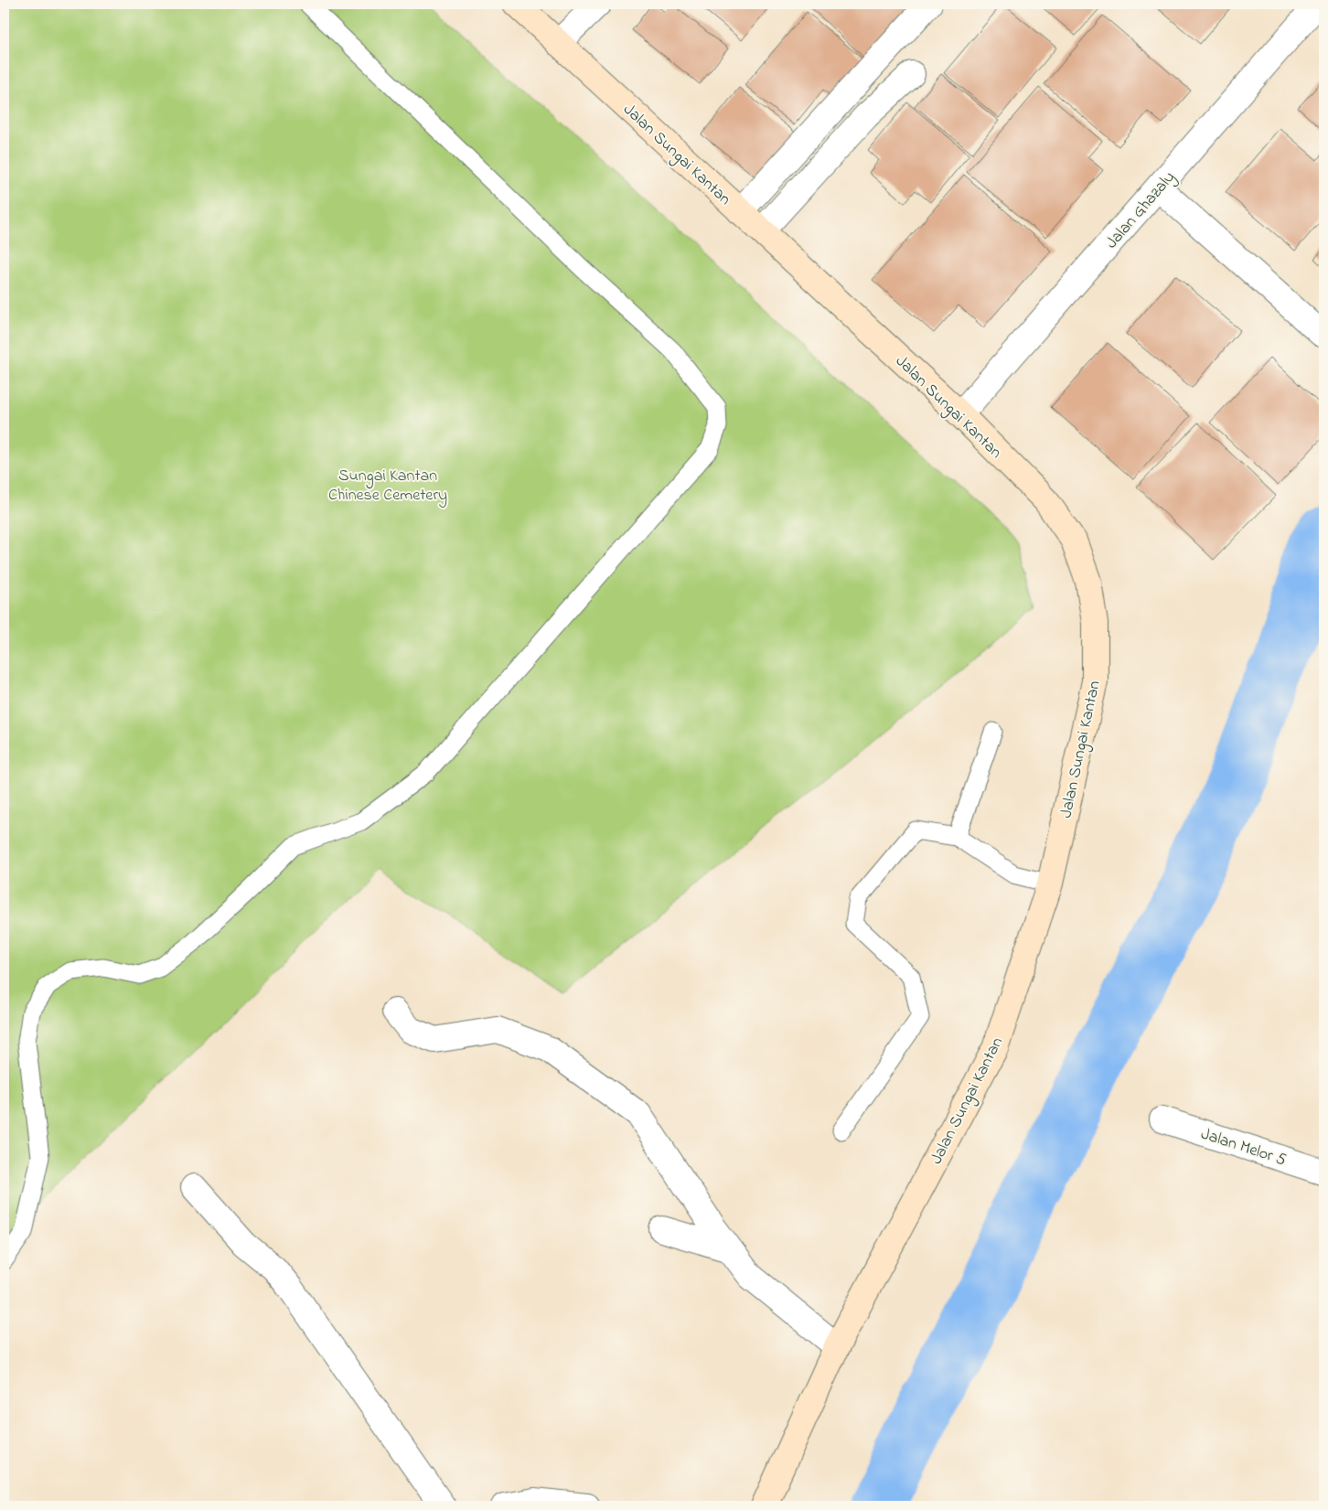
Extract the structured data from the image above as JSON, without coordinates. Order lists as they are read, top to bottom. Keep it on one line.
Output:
{"streets":{"main road":["Jalan Sungai Kantan"],"street":["Jalan Ghazaly","Jalan Melor 5"]},"crossings":[["Jalan Sungai Kantan","Jalan Ghazaly"]],"parks":["Sungai Kantan Chinese Cemetery"]}
